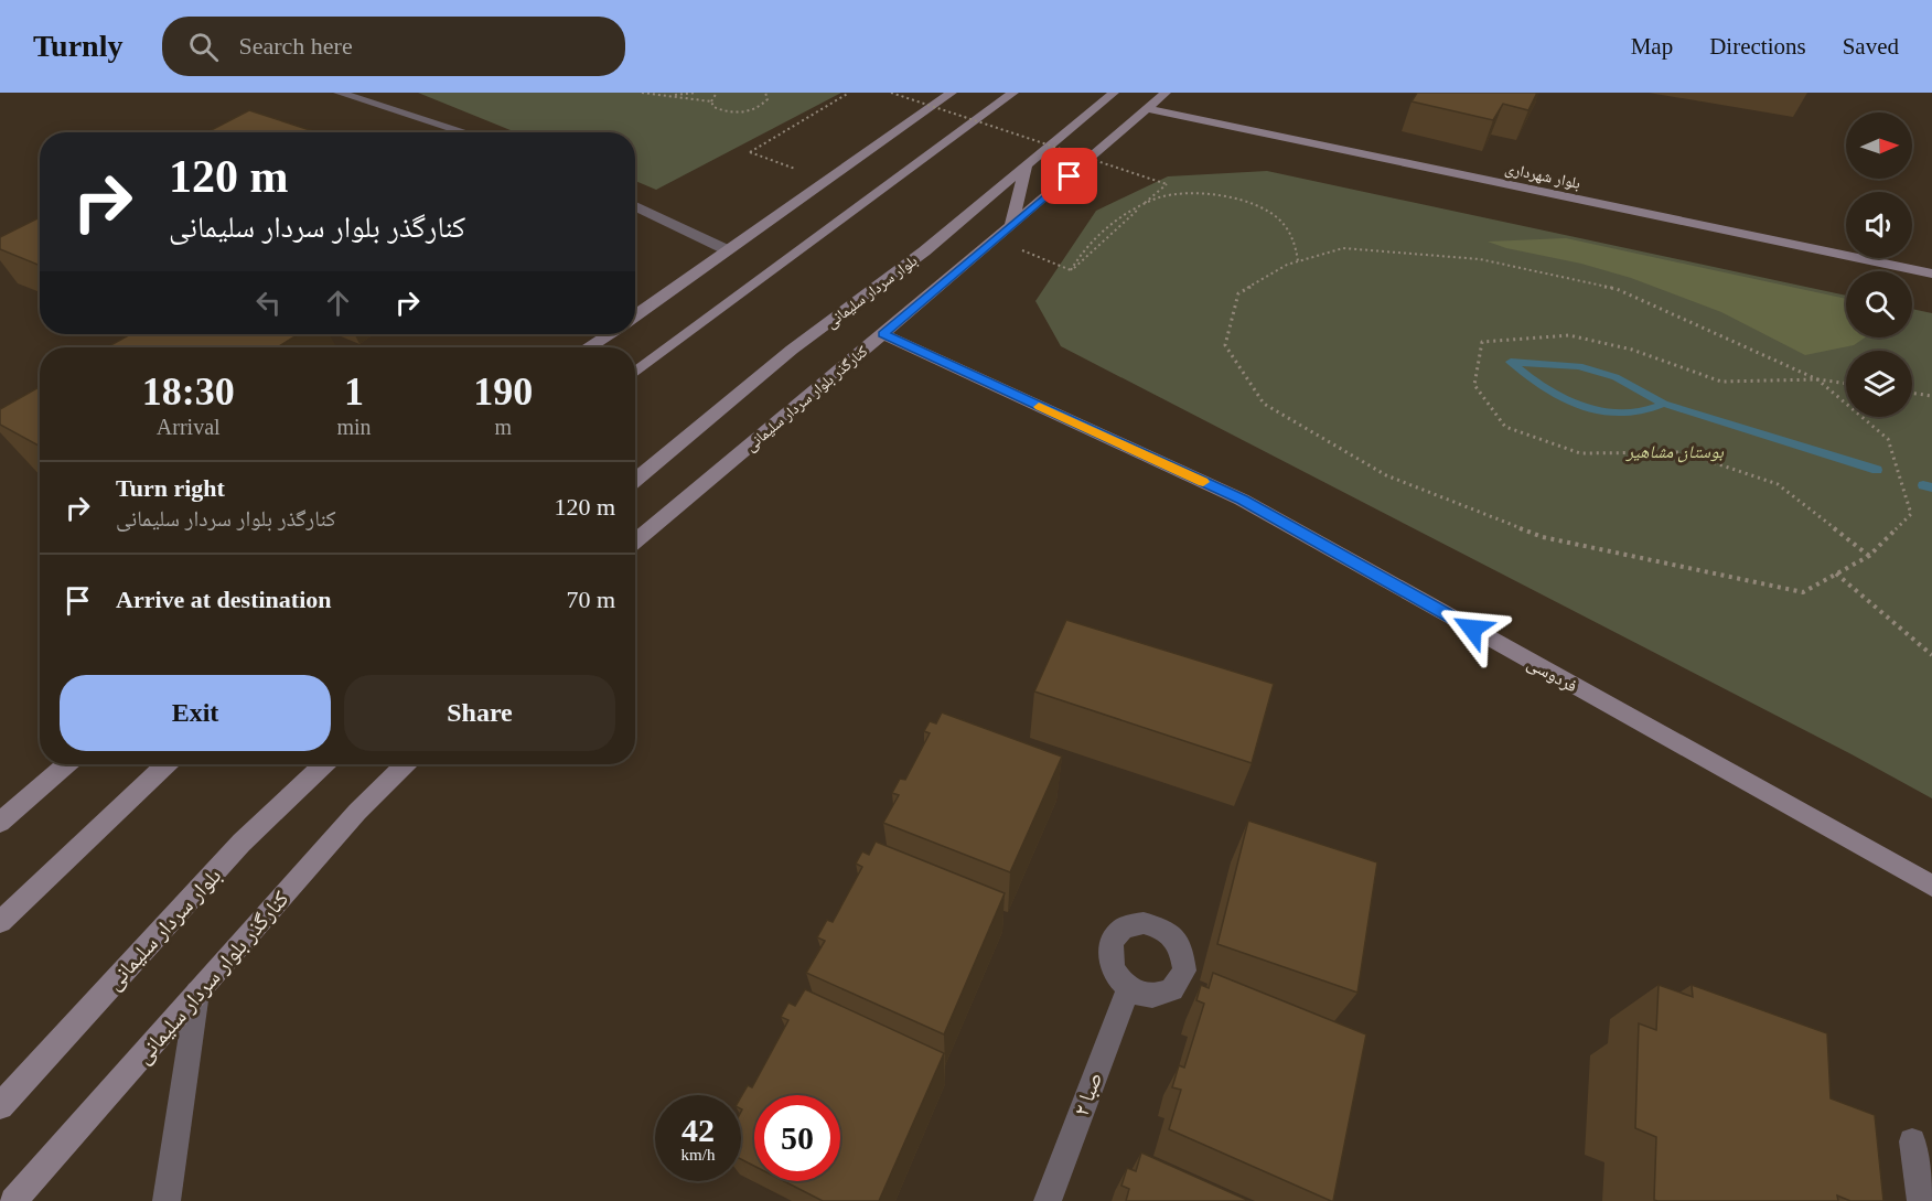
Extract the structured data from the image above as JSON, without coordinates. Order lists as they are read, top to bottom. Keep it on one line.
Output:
{"streets":{"street":["بلوار شهرداری","بلوار سردار سلیمانی","کنارگذر بلوار سردار سلیمانی","فردوسی","صبا ۲"]},"crossings":[["بلوار شهرداری","کنارگذر بلوار سردار سلیمانی"],["کنارگذر بلوار سردار سلیمانی","فردوسی"]],"parks":["بوستان مشاهیر"],"north":"right","page":{"header":"Turnly","search":"Search here","nav":["Map","Directions","Saved"],"turn":["120 m","کنارگذر بلوار سردار سلیمانی"],"eta":["18:30","Arrival","1","min","190","m"],"list":[{"name":"Turn right","note":"کنارگذر بلوار سردار سلیمانی","value":"120 m"},{"name":"Arrive at destination","value":"70 m"}],"buttons":["Exit","Share"],"speed":"42 km/h","limit":"50"}}
